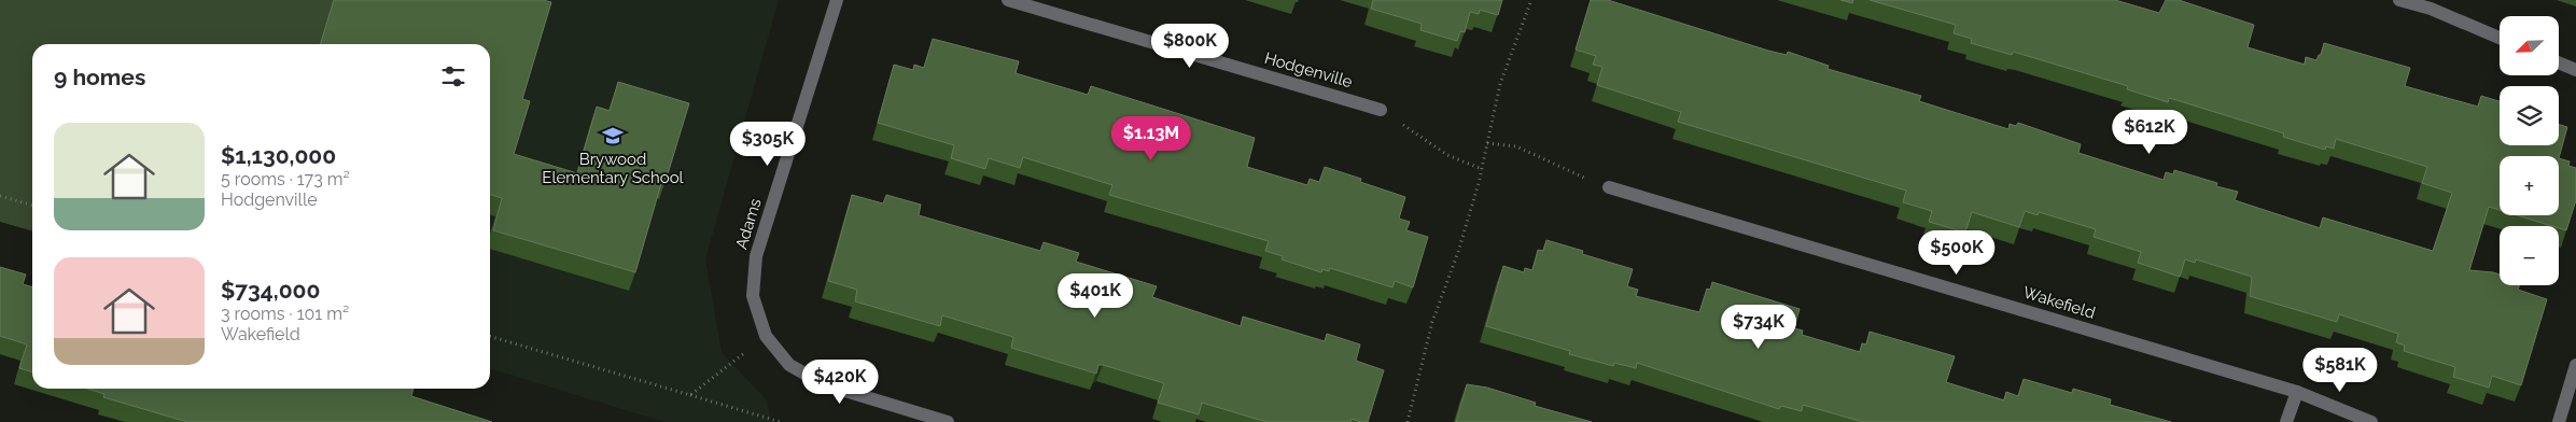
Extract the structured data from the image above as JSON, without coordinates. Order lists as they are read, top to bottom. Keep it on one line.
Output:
{"streets":{"street":["Hodgenville","Adams","Wakefield"]},"places":{"school or university":["Brywood Elementary School"]},"north":"bottom left","page":{"map_buttons":["+","−"],"price":["$800K","$612K","$1.13M","$305K","$500K","$401K","$734K","$581K","$420K"],"heading":"9 homes","list":[{"name":"$1,130,000","note":"5 rooms · 173 m² · Hodgenville"},{"name":"$734,000","note":"3 rooms · 101 m² · Wakefield"}]}}
